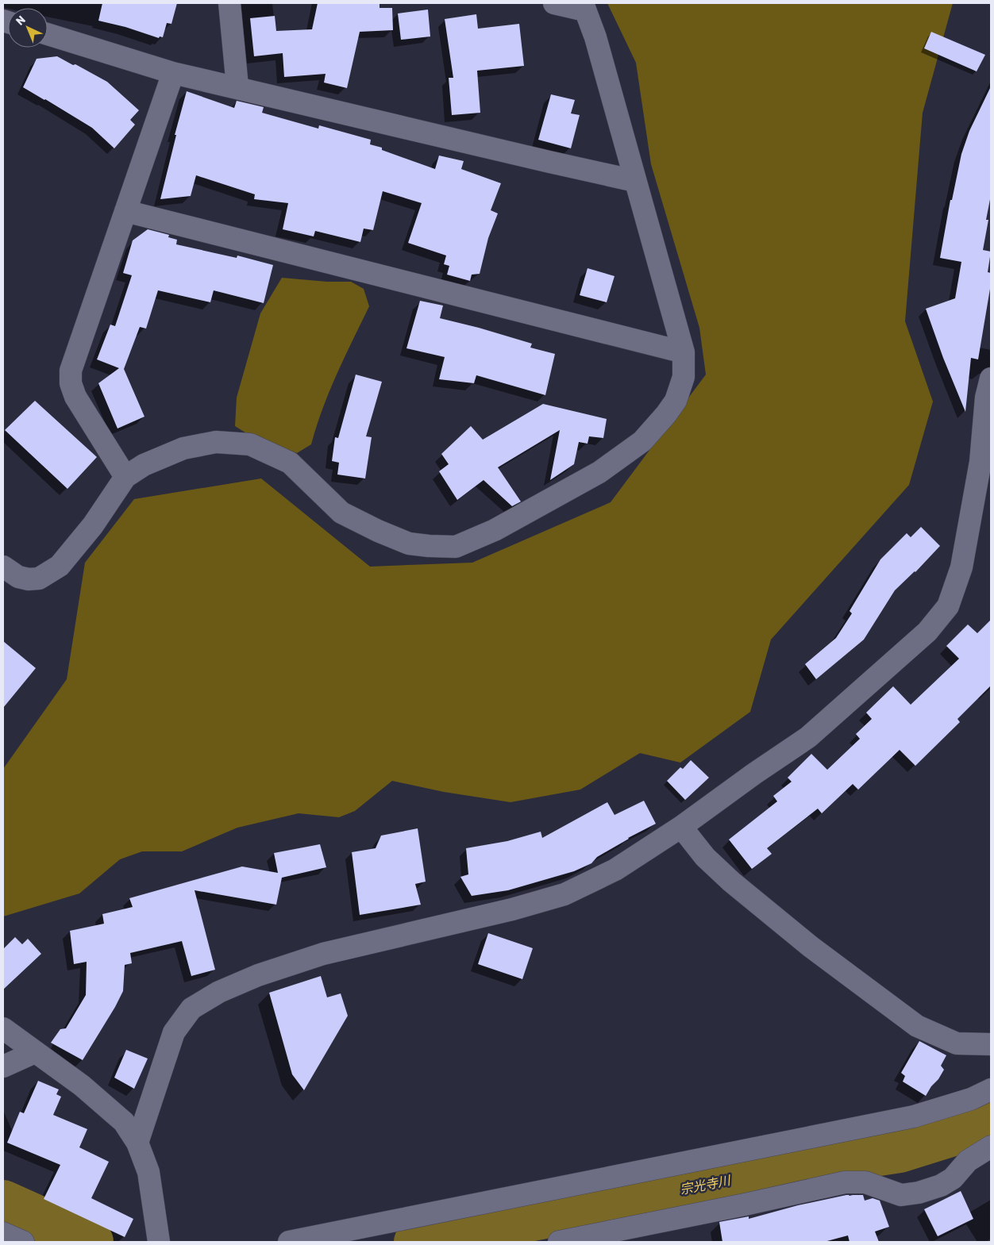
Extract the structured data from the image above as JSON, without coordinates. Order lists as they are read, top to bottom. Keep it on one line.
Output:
{"water":["宗光寺川"],"north":"top left"}
